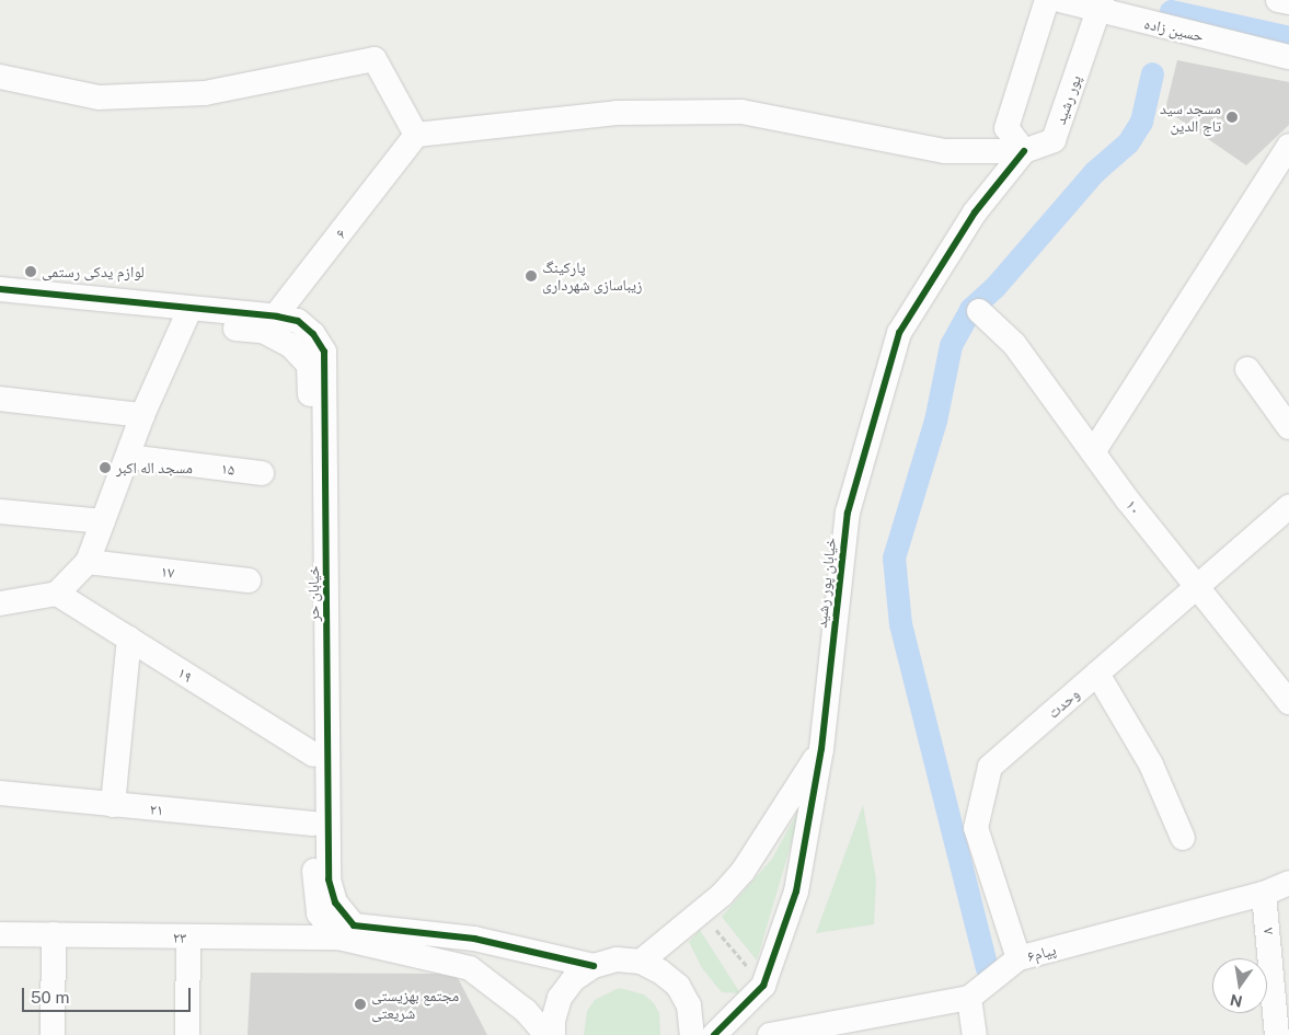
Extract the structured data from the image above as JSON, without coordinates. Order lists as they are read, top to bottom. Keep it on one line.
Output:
{"streets":{"street":["حسین زاده","پور رشید","۶","۱۵","۱۰","۱۷","خیابان پور رشید","خیابان حر","۱۹","وحدت","۲۱","۸","۲۳","۶پیام"]},"crossings":[["حسین زاده","پور رشید"],["پور رشید","خیابان پور رشید"],["۶","خیابان حر"],["۱۰","وحدت"],["خیابان حر","۱۹"],["خیابان حر","۲۱"],["خیابان حر","۲۳"],["وحدت","۶پیام"],["۸","۶پیام"]],"places":["مسجد سید تاج الدین","لوازم یدکی رستمی","پارکینگ زیباسازی شهرداری","مسجد اله اکبر","مجتمع بهزیستی شریعتی"],"scale_bar":"50 m","north":"bottom"}
